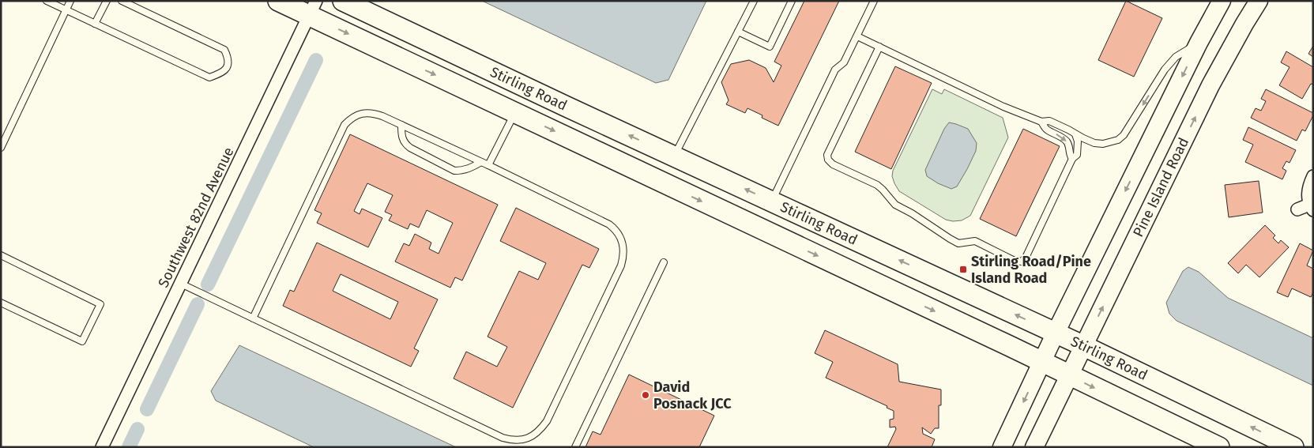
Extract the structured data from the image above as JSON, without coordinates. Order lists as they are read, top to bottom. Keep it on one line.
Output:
{"streets":{"main road":["Stirling Road","Pine Island Road"],"street":["Southwest 82nd Avenue"]},"crossings":[["Stirling Road","Pine Island Road"],["Stirling Road","Southwest 82nd Avenue"]],"places":{"transit":["Stirling Road/Pine Island Road"],"other":["David Posnack JCC"]}}
